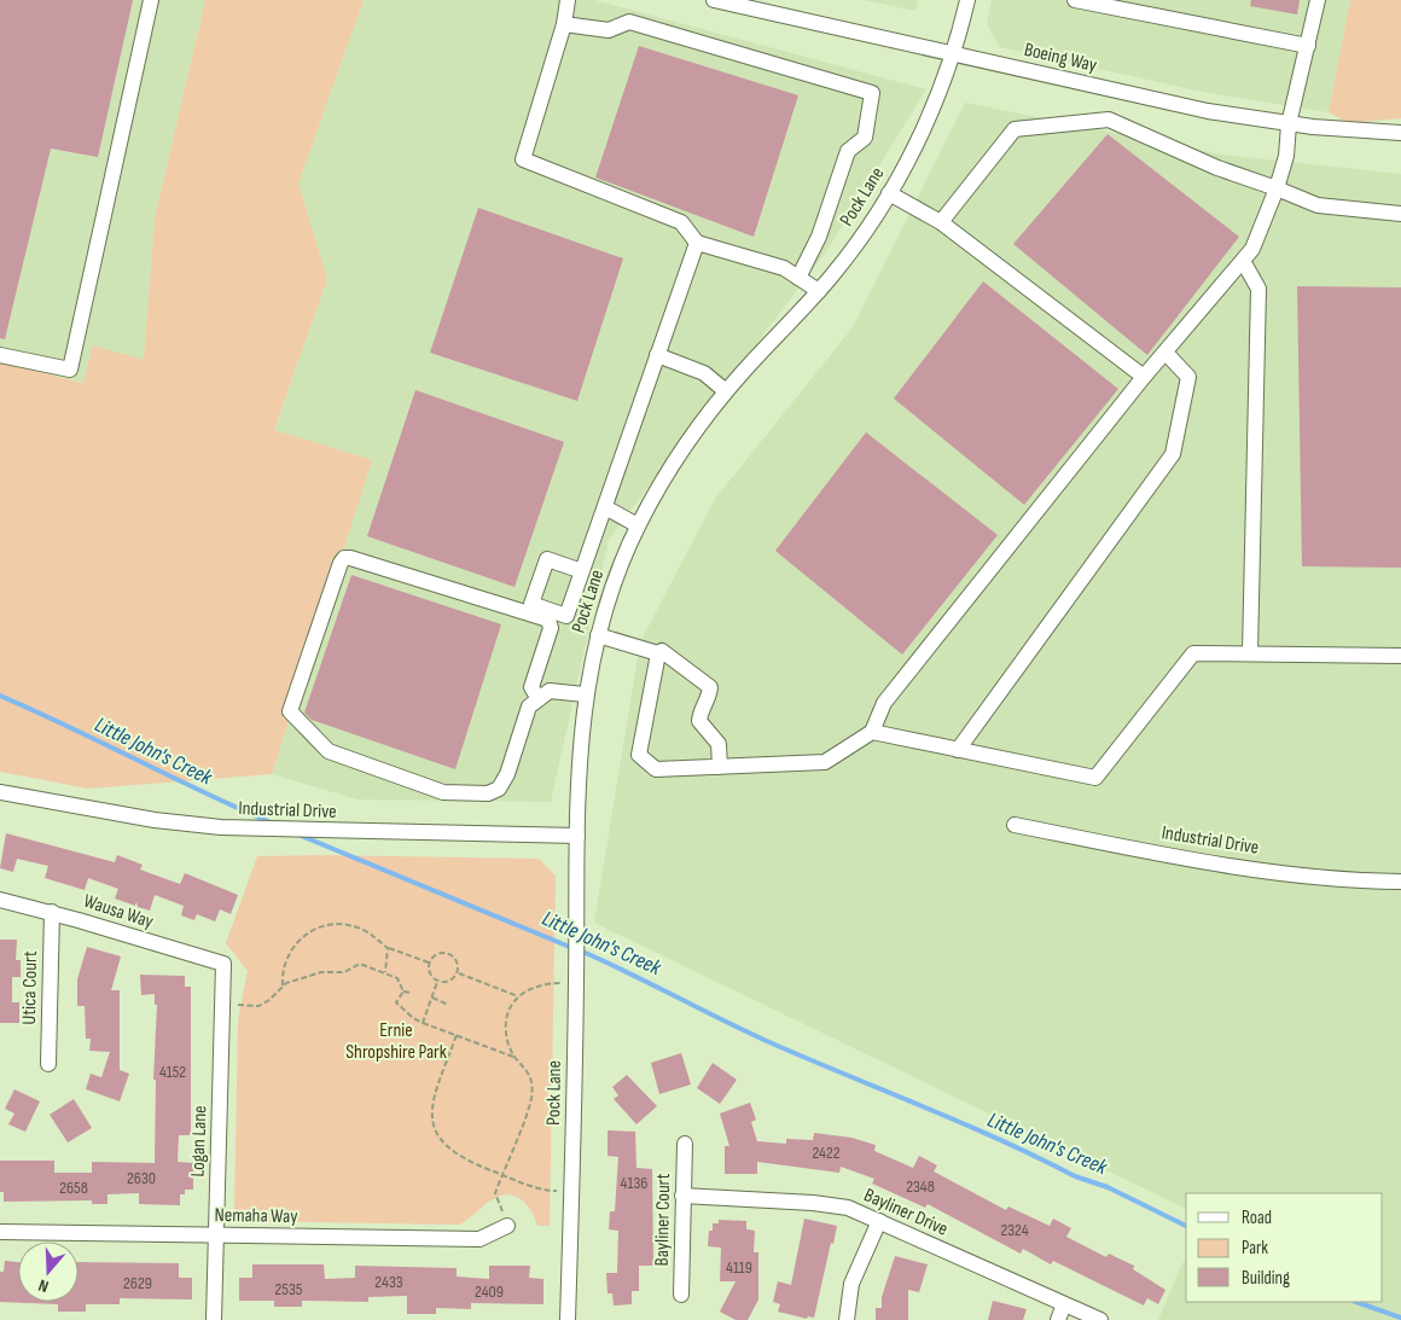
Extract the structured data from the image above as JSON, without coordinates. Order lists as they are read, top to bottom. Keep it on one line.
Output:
{"streets":{"street":["Boeing Way","Pock Lane","Industrial Drive","Wausa Way","Utica Court","Logan Lane","Bayliner Drive","Nemaha Way","Bayliner Court"]},"crossings":[["Boeing Way","Pock Lane"],["Pock Lane","Industrial Drive"],["Wausa Way","Utica Court"],["Wausa Way","Logan Lane"],["Logan Lane","Nemaha Way"],["Bayliner Drive","Bayliner Court"]],"water":["Little John's Creek"],"parks":["Ernie Shropshire Park"],"house_numbers":["4152","2422","2630","4136","2348","2658","2324","4119","2433","2629","2535","2409"],"legend":["Road","Park","Building"],"north":"bottom"}
